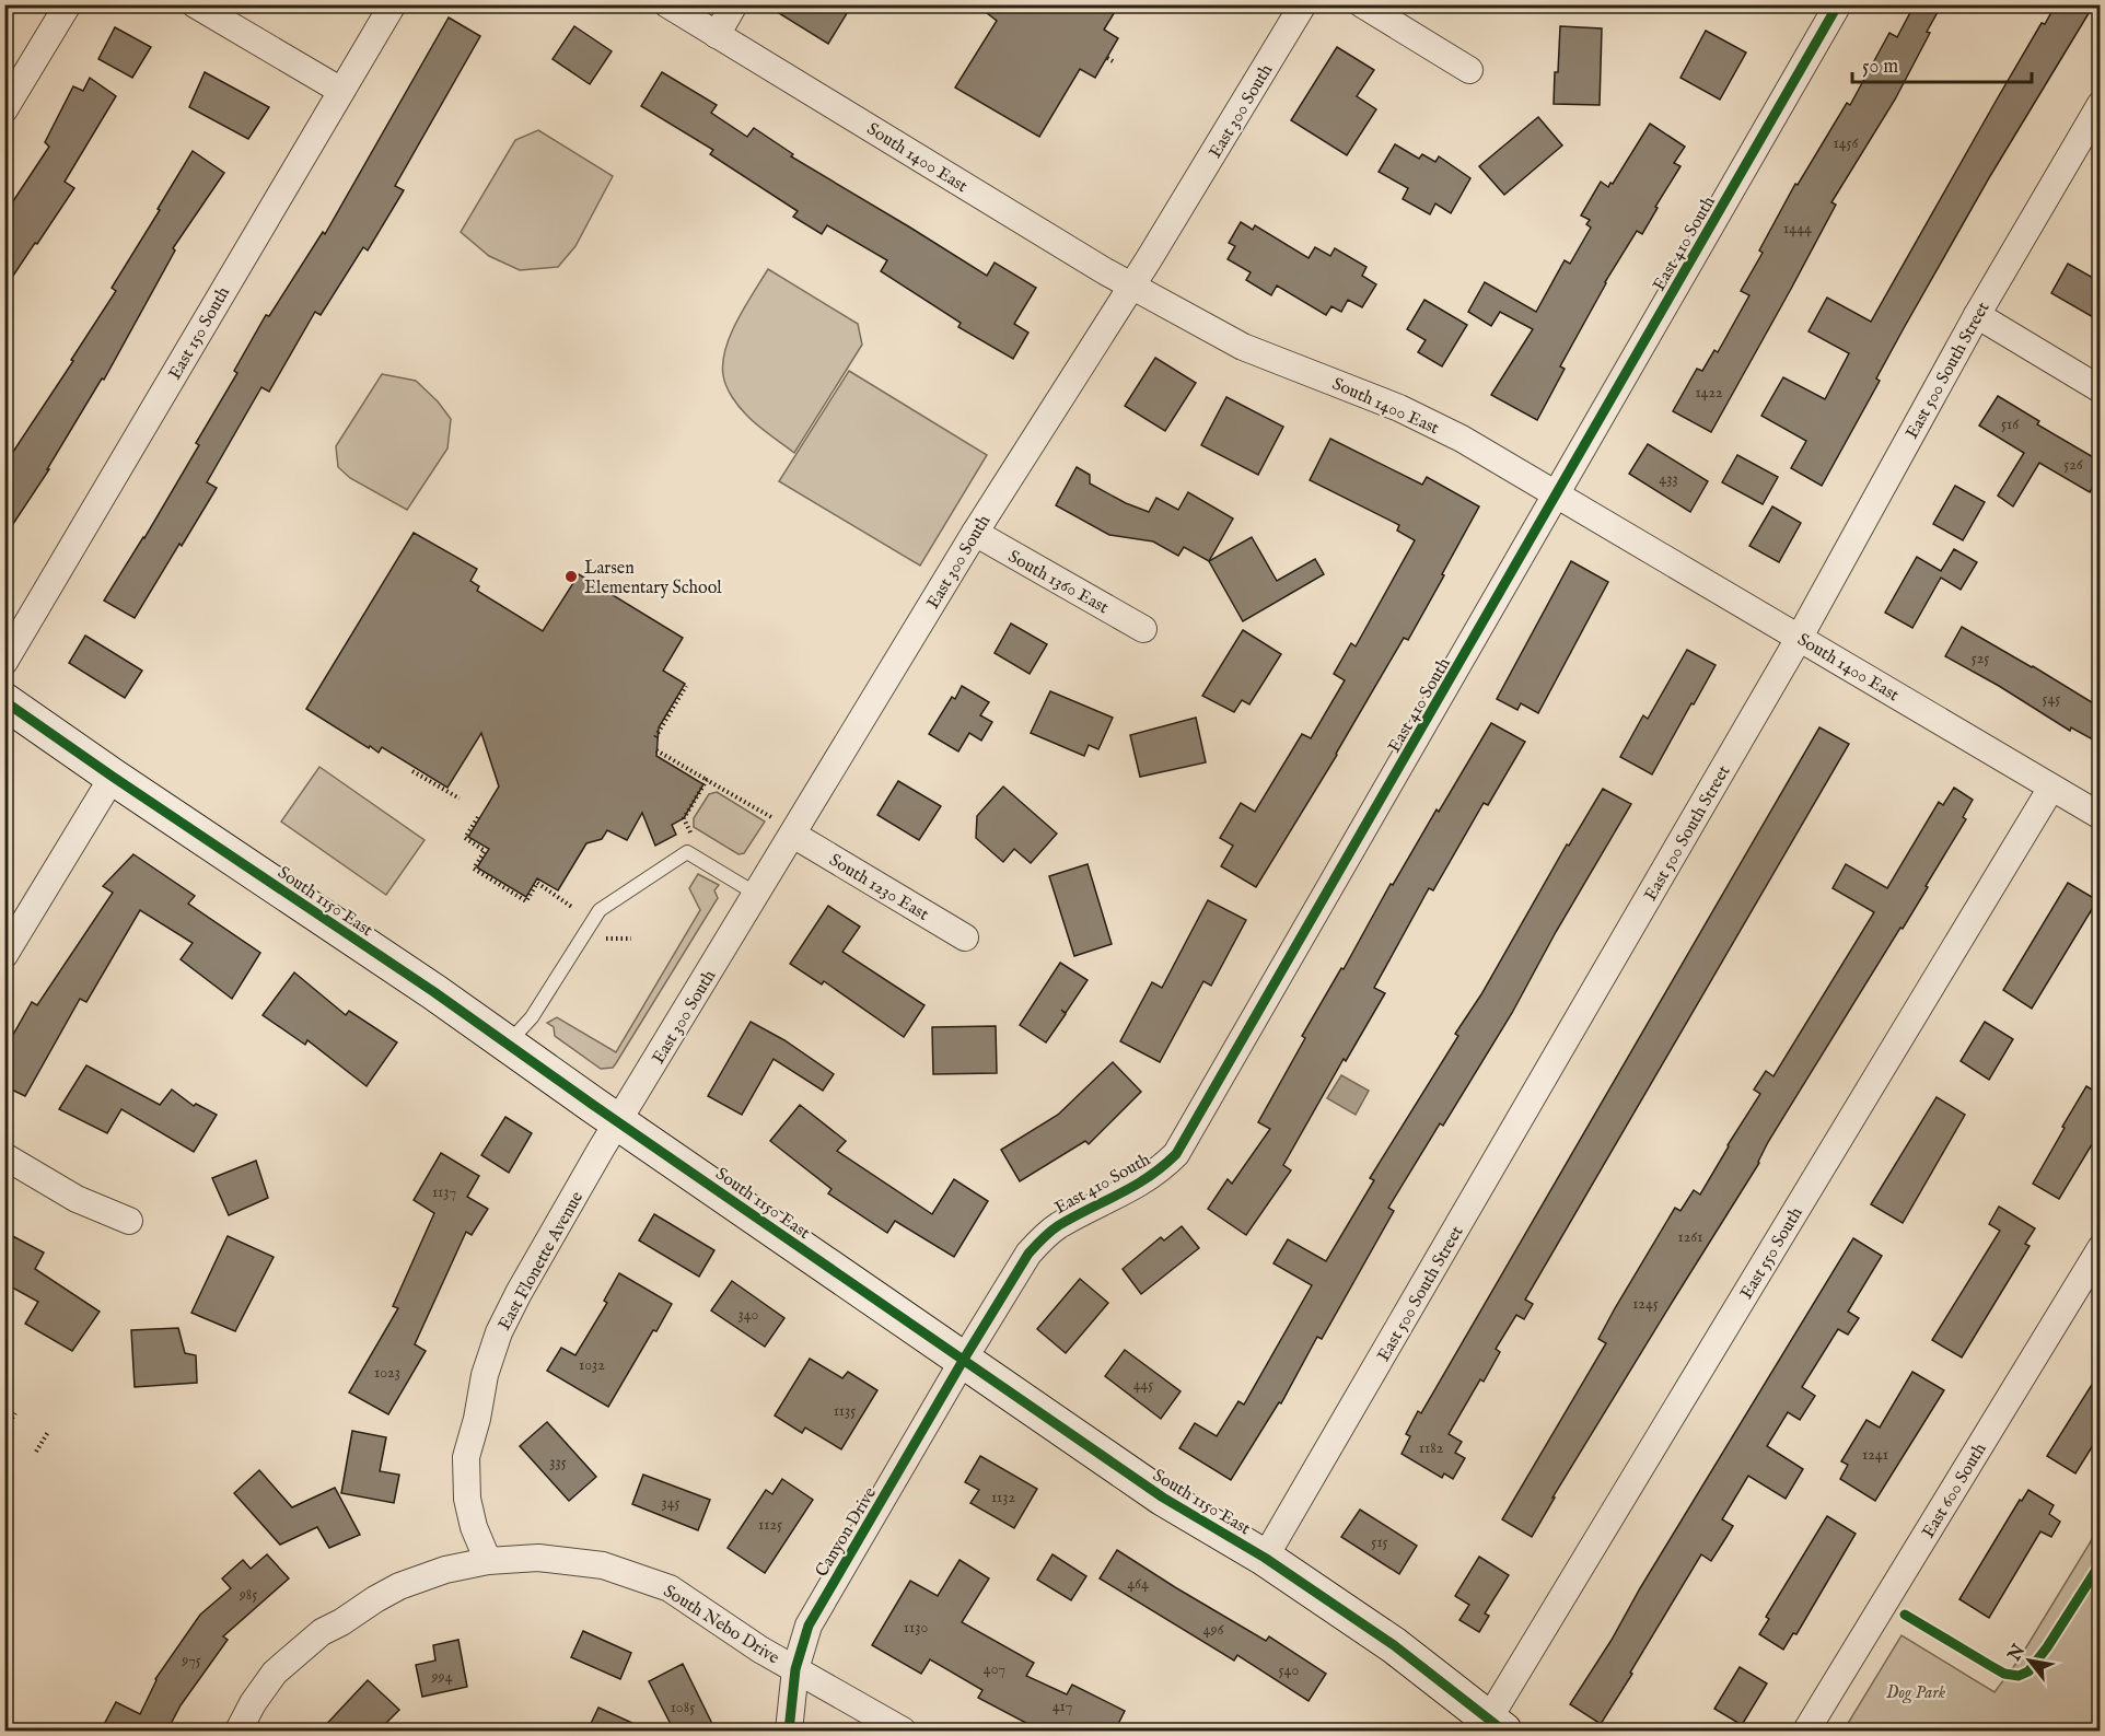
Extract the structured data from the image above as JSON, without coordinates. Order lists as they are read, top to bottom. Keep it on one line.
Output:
{"streets":{"street":["East 300 South","South 1400 East","East 410 South","East 150 South","East 500 South Street","South 1360 East","South 1230 East","South 1150 East","East 550 South","East Flonette Avenue","East 600 South","Canyon Drive","South Nebo Drive"]},"crossings":[["East 300 South","South 1400 East"],["East 300 South","South 1360 East"],["East 300 South","South 1230 East"],["East 300 South","South 1150 East"],["East 300 South","East Flonette Avenue"],["South 1400 East","East 410 South"],["South 1400 East","East 500 South Street"],["South 1400 East","East 550 South"],["East 410 South","South 1150 East"],["East 410 South","Canyon Drive"],["East 500 South Street","South 1150 East"],["South 1150 East","East 550 South"],["South 1150 East","East Flonette Avenue"],["South 1150 East","Canyon Drive"],["East Flonette Avenue","South Nebo Drive"],["Canyon Drive","South Nebo Drive"]],"parks":["Dog Park"],"places":["Larsen Elementary School"],"house_numbers":["1456","1444","1422","516","526","433","525","545","1137","1261","1245","340","1032","1023","445","1135","1182","1241","335","1132","345","1125","515","464","985","1130","496","975","407","540","994","417","1085"],"scale_bar":"50 m","north":"top left"}
